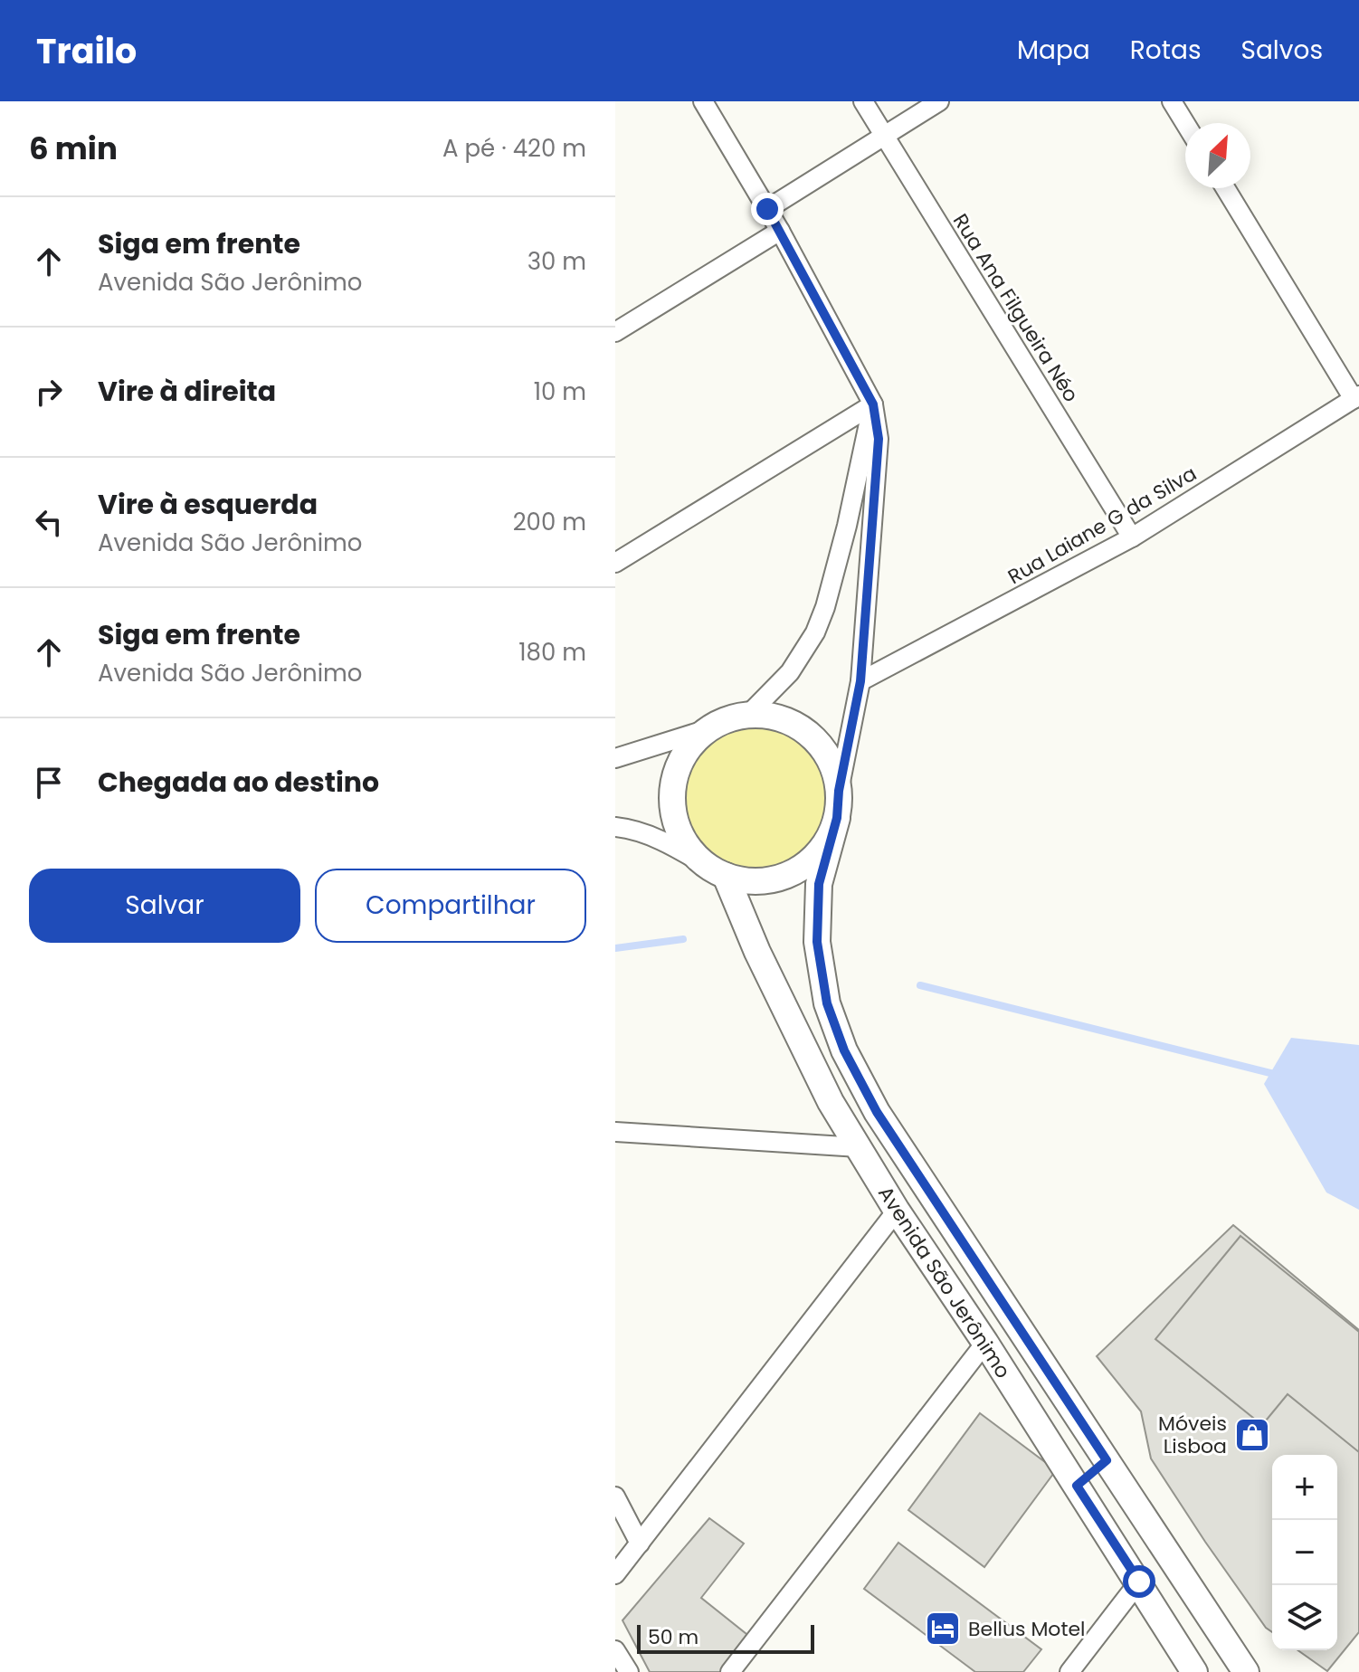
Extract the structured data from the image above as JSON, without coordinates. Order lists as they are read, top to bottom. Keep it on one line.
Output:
{"streets":{"main road":["Avenida São Jerônimo"],"street":["Rua Ana Filgueira Néo","Rua Laiane G da Silva"]},"crossings":[["Rua Ana Filgueira Néo","Rua Laiane G da Silva"]],"places":{"shop":["Móveis Lisboa"],"hotel":["Bellus Motel"]},"scale_bar":"50 m","north":"top right","page":{"header":"Trailo","nav":["Mapa","Rotas","Salvos"],"heading":["6 min","A pé · 420 m"],"list":[["Siga em frente","Avenida São Jerônimo","30 m"],["Vire à direita","10 m"],["Vire à esquerda","Avenida São Jerônimo","200 m"],["Siga em frente","Avenida São Jerônimo","180 m"],"Chegada ao destino"],"buttons":["Salvar","Compartilhar"],"map_buttons":["+","−"],"scale":"50 m"}}
